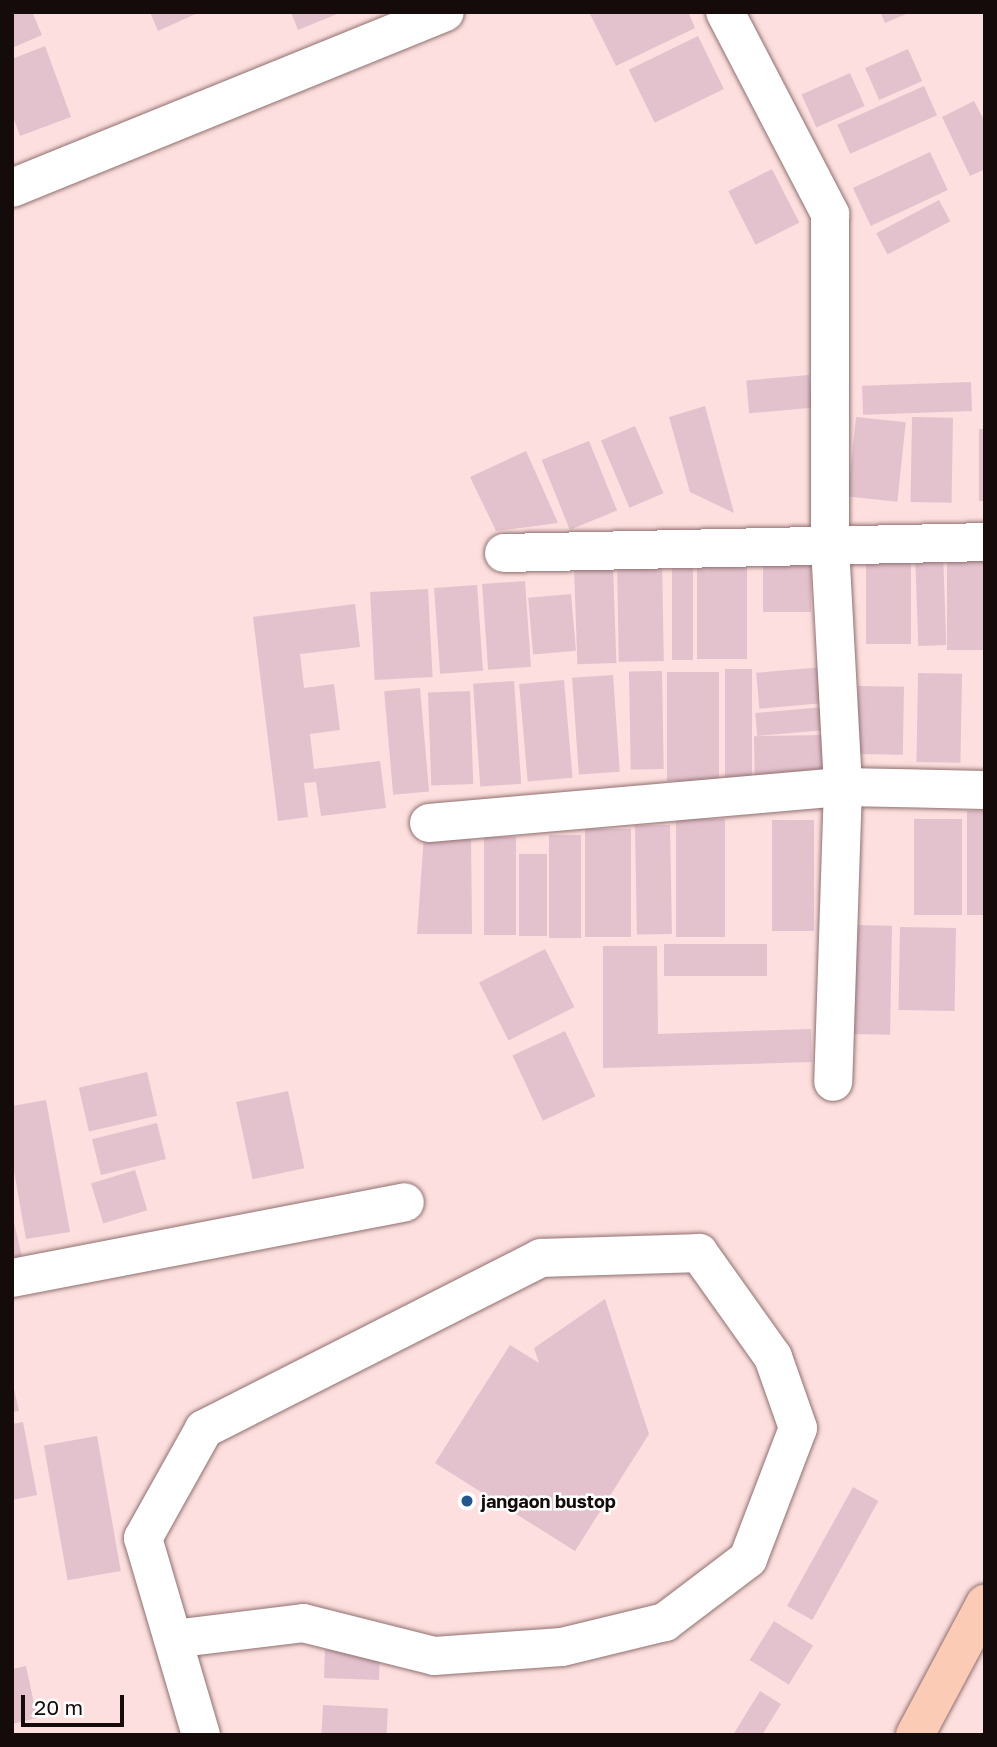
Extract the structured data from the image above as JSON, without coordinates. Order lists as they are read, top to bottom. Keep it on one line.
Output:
{"places":["jangaon bustop"],"scale_bar":"20 m"}
